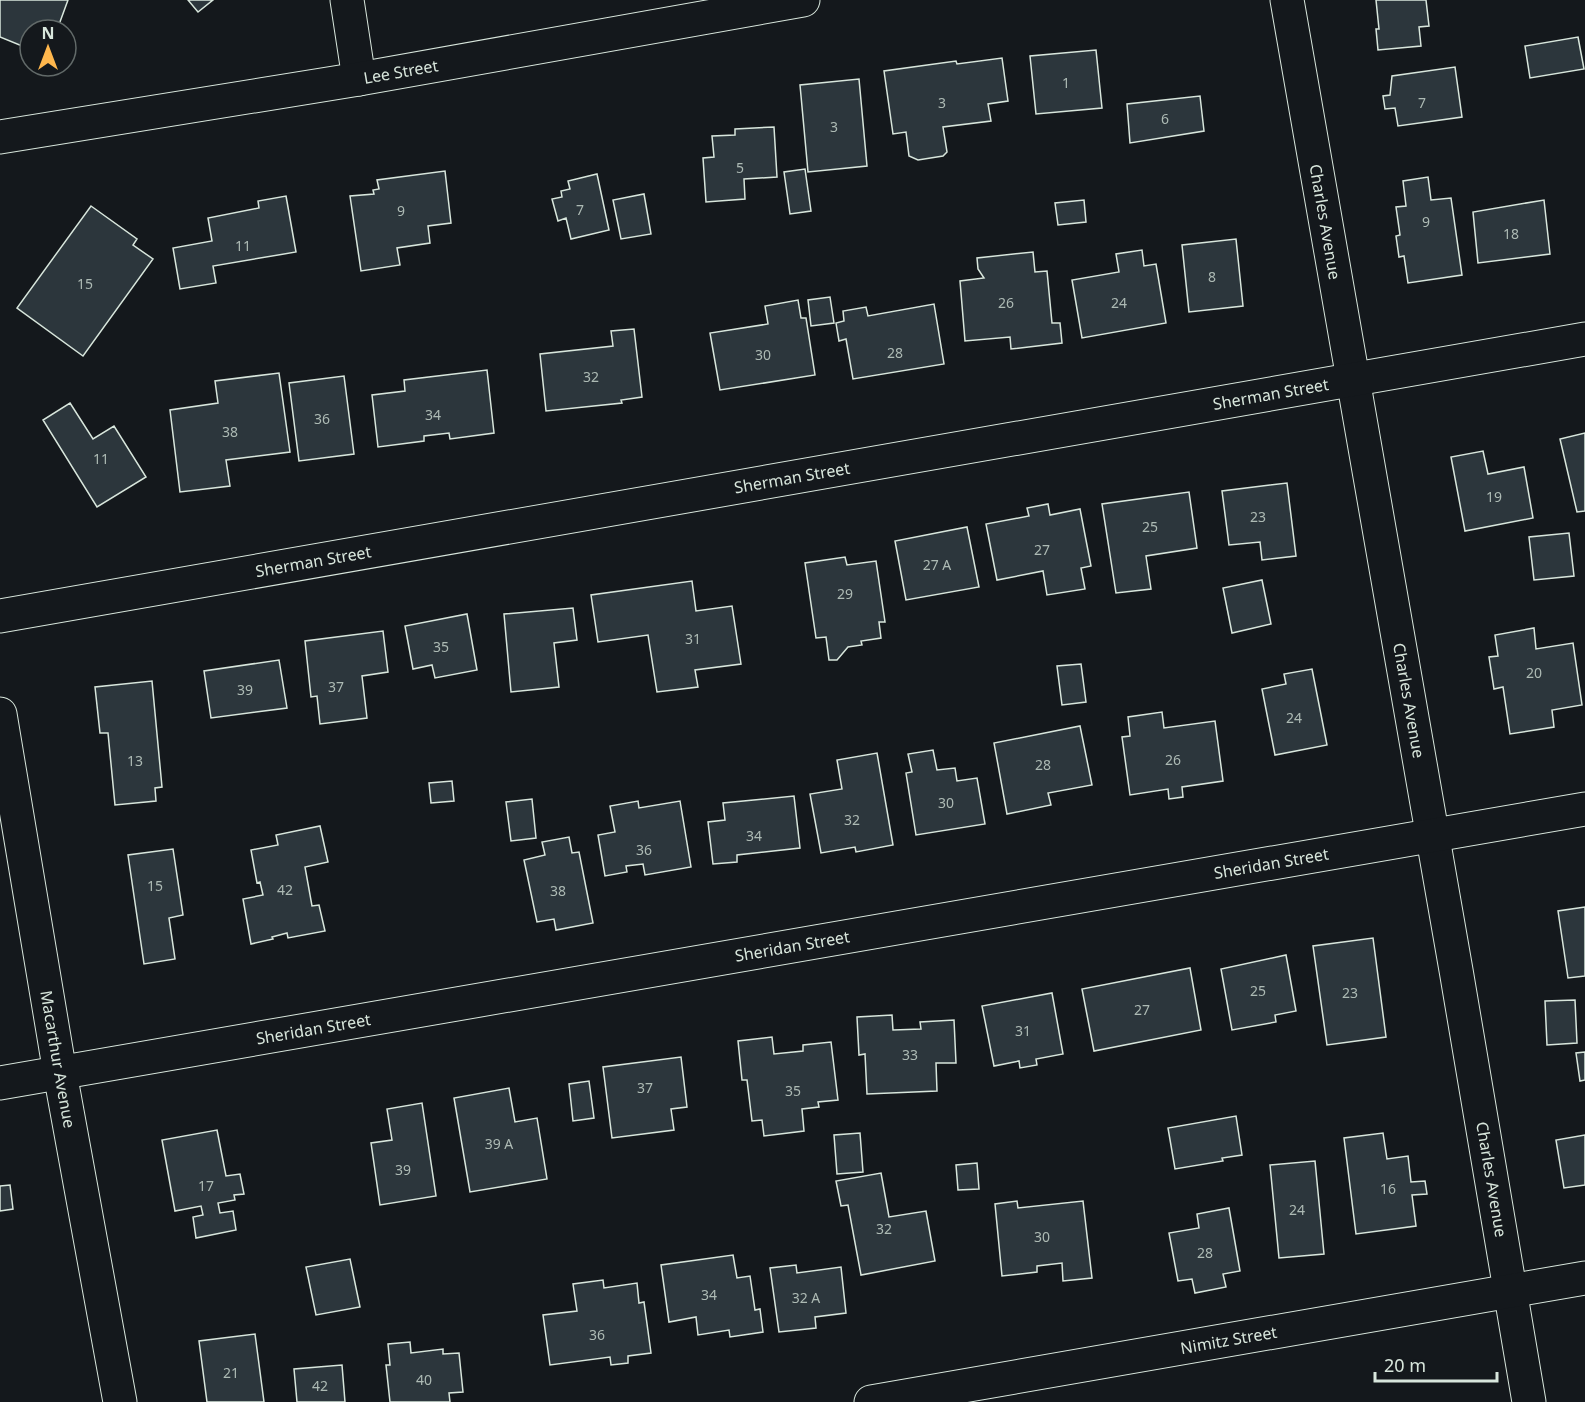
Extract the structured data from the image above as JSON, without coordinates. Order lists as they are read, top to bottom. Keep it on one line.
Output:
{"streets":{"street":["Lee Street","Charles Avenue","Sherman Street","Sheridan Street","Macarthur Avenue","Nimitz Street"]},"crossings":[["Charles Avenue","Sherman Street"],["Charles Avenue","Sheridan Street"],["Charles Avenue","Nimitz Street"],["Sheridan Street","Macarthur Avenue"]],"house_numbers":["1","3","7","6","3","5","7","9","9","18","11","8","15","26","24","28","30","32","34","36","38","11","19","23","25","27","27 A","29","31","35","20","37","39","24","26","13","28","30","32","34","36","15","42","38","25","23","27","31","33","37","35","39 A","39","17","16","24","32","30","28","34","32 A","36","21","40","42"],"scale_bar":"20 m","north":"top"}
